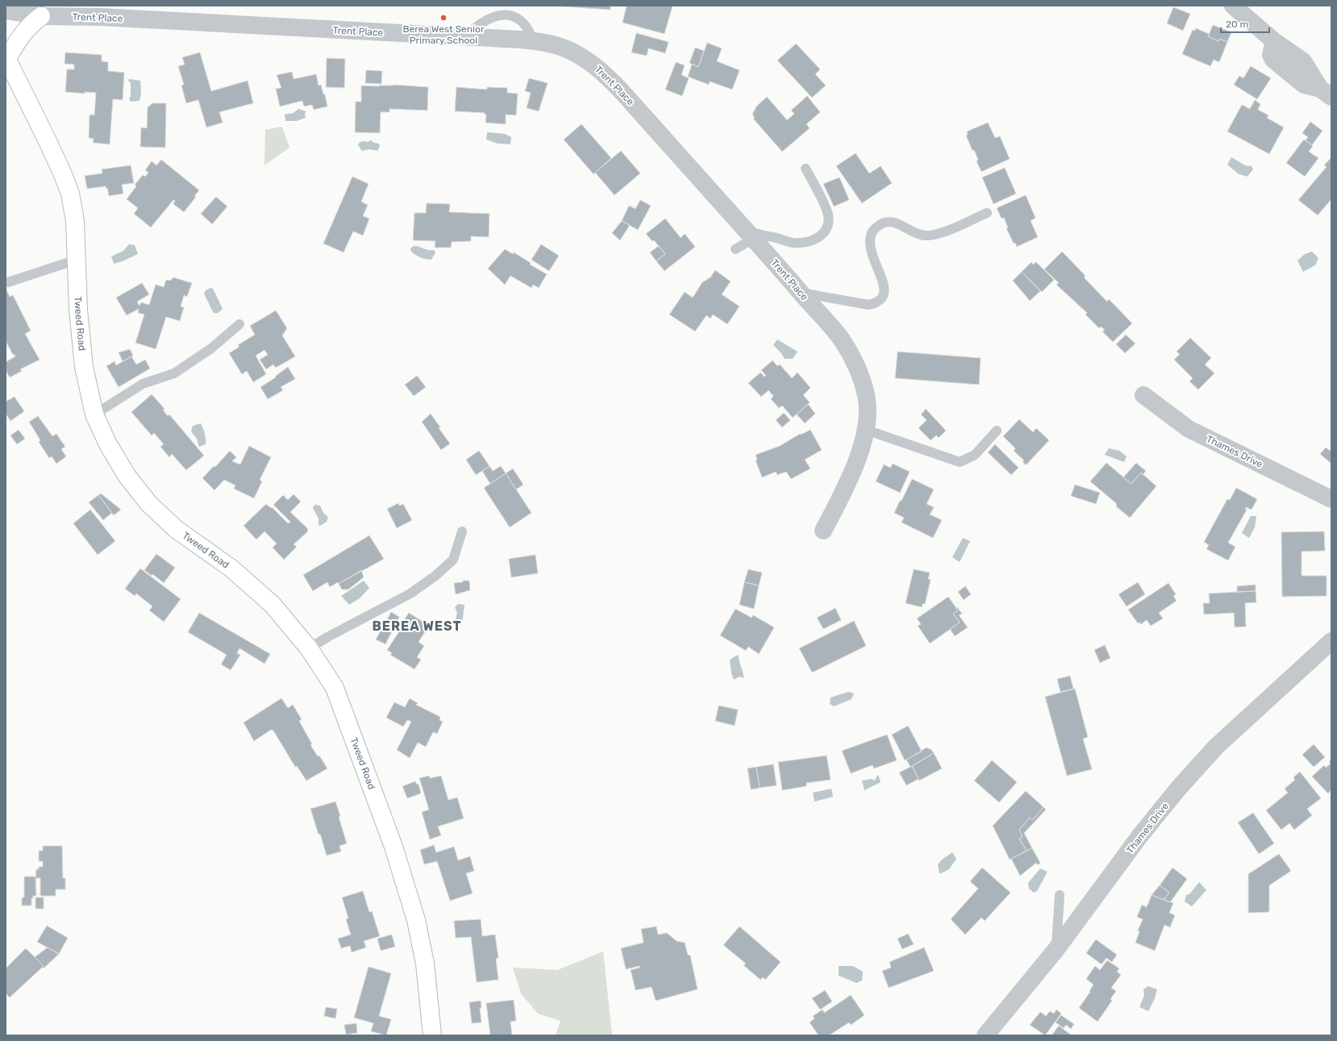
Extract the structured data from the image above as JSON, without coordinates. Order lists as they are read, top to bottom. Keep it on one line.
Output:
{"streets":{"street":["Trent Place","Tweed Road","Thames Drive"]},"districts":["BEREA WEST"],"places":["Berea West Senior Primary School"],"scale_bar":"20 m"}
